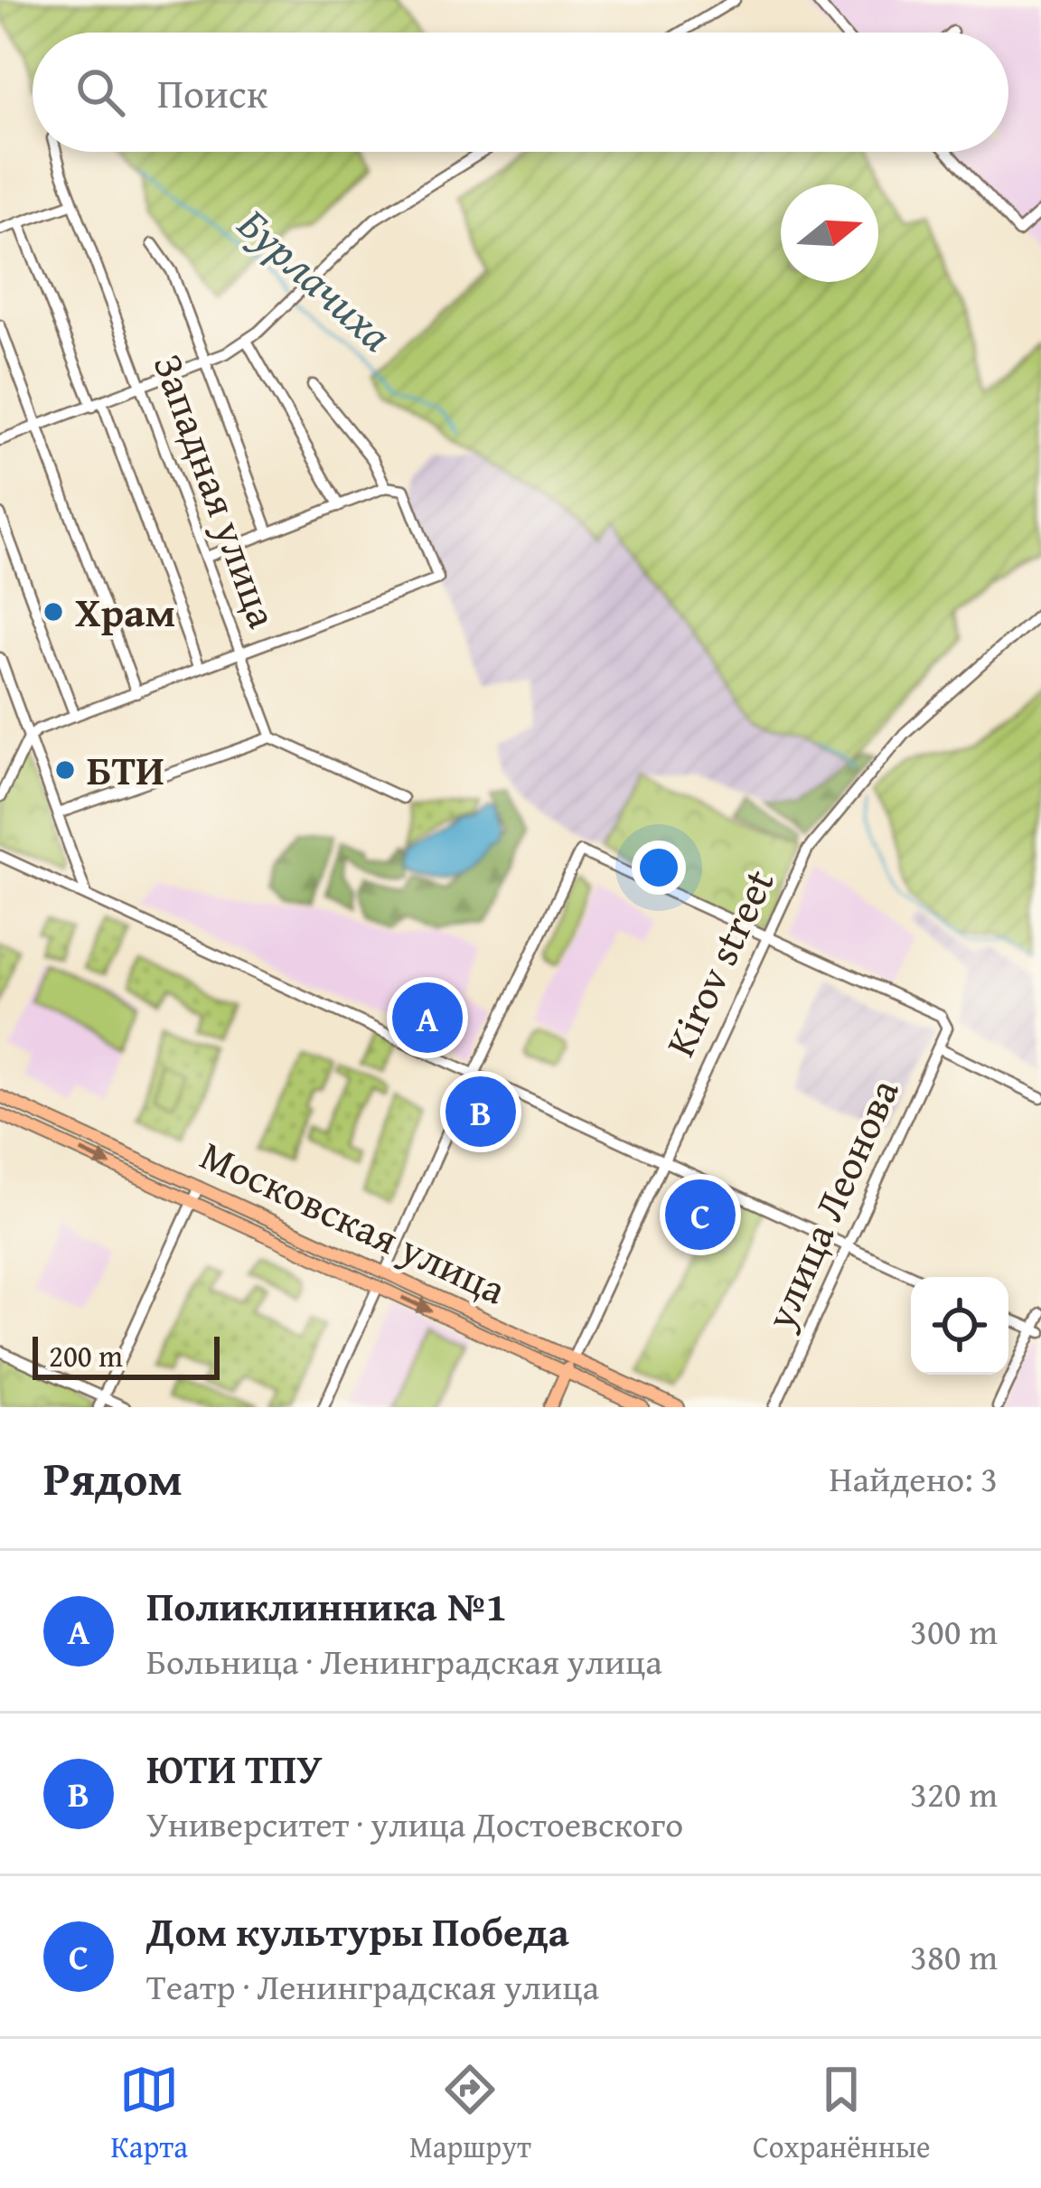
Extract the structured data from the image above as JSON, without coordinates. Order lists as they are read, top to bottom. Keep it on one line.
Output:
{"streets":{"main road":["Kirov street","Московская улица"],"street":["Западная улица","улица Леонова"]},"crossings":[["Kirov street","улица Леонова"],["Kirov street","Московская улица"]],"water":["Бурлачиха"],"places":["Храм","БТИ"],"scale_bar":"200 m","north":"right","page":{"search":"Поиск","pins":["A","B","C"],"scale":"200 m","heading":["Рядом","Найдено: 3"],"list":[{"mark":"A","name":"Поликлинника №1","note":"Больница · Ленинградская улица","value":"300 m"},{"mark":"B","name":"ЮТИ ТПУ","note":"Университет · улица Достоевского","value":"320 m"},{"mark":"C","name":"Дом культуры Победа","note":"Театр · Ленинградская улица","value":"380 m"}],"nav":["Карта","Маршрут","Сохранённые"]}}
